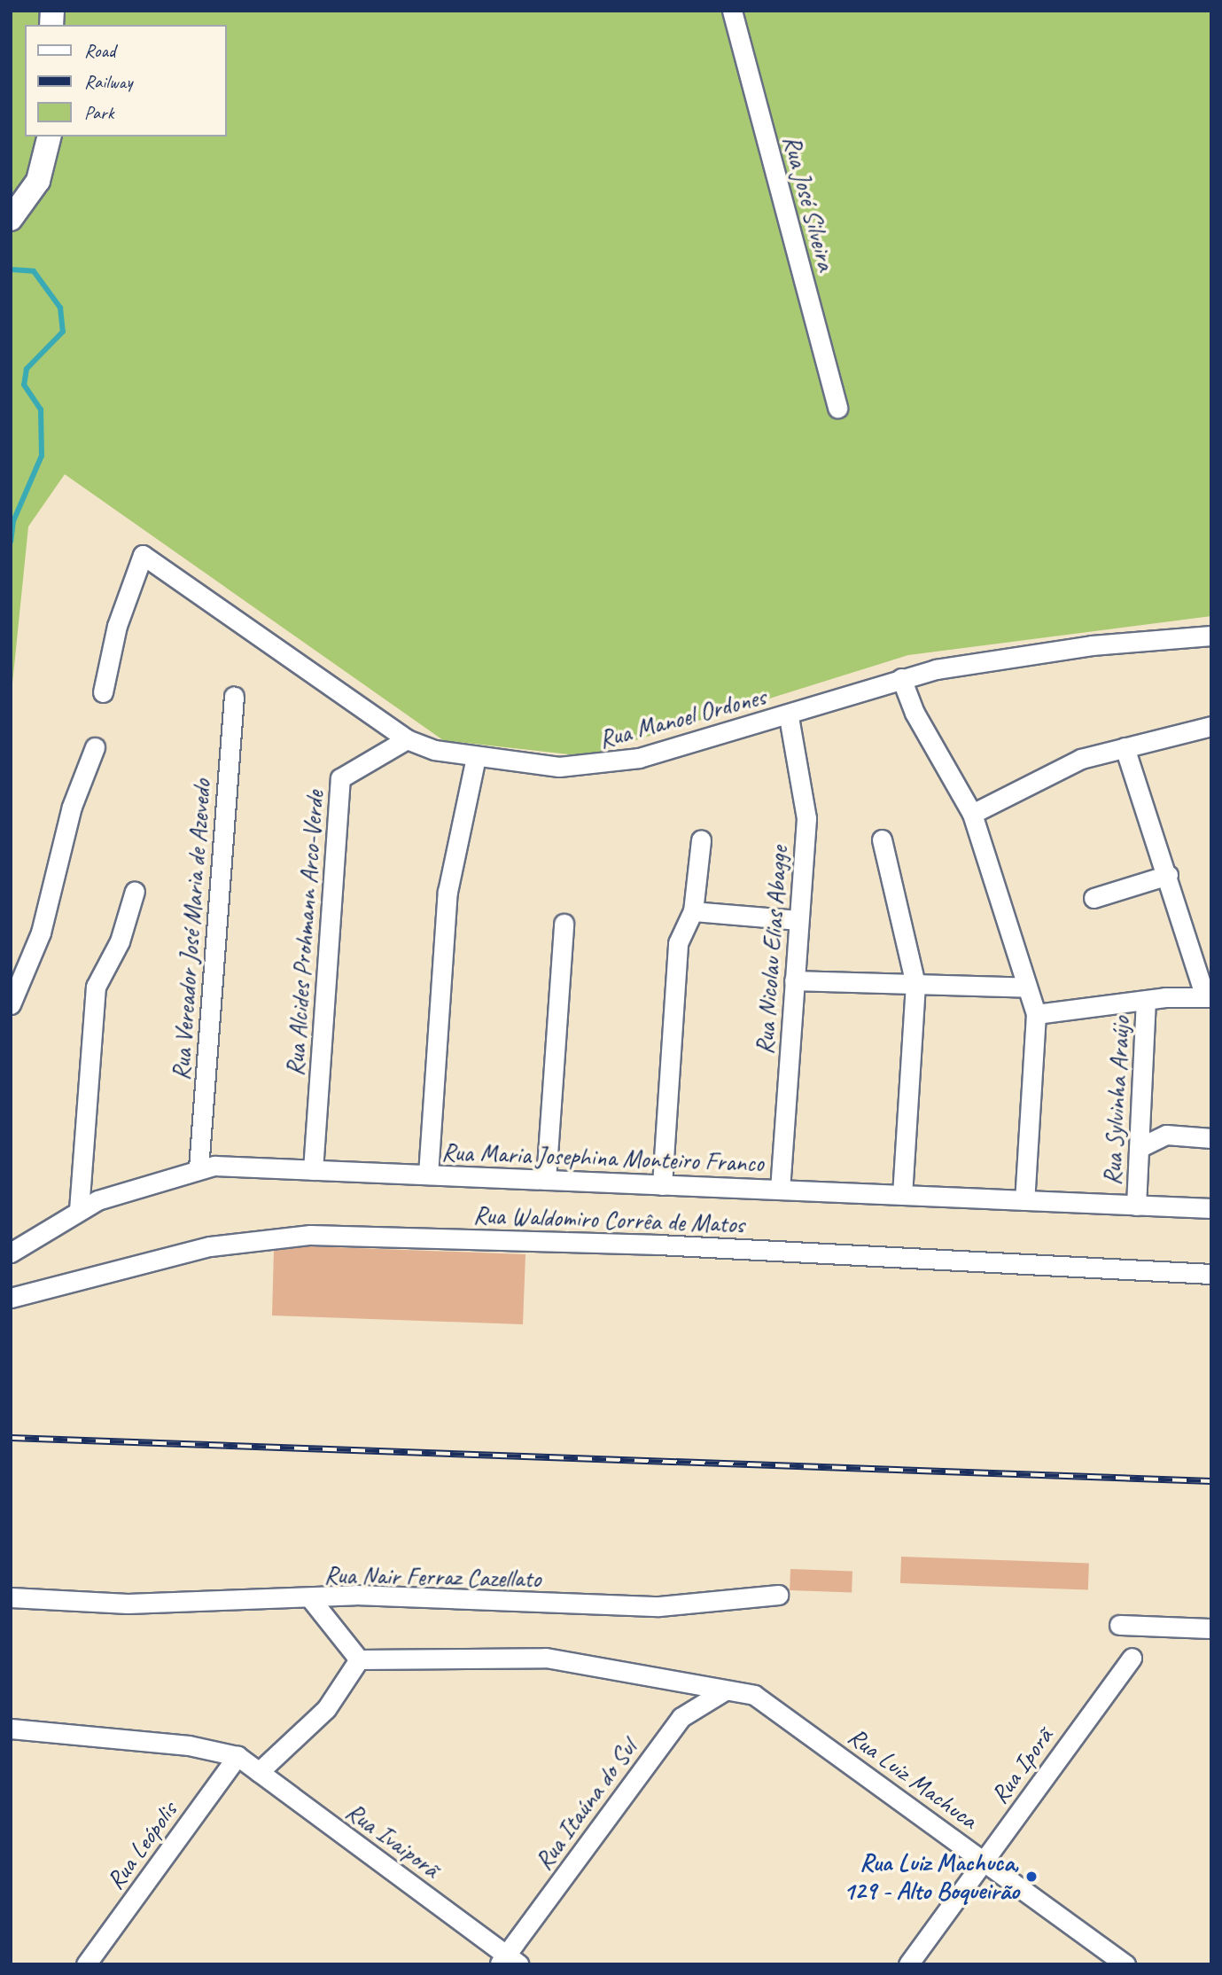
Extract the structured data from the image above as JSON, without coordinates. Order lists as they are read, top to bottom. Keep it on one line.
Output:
{"streets":{"street":["Rua José Silveira","Rua Manoel Ordones","Rua Vereador José Maria de Azevedo","Rua Alcides Prohmann Arco-Verde","Rua Nicolau Elias Abagge","Rua Sylvinha Araújo","Rua Maria Josephina Monteiro Franco","Rua Waldomiro Corrêa de Matos","Rua Nair Ferraz Cazellato","Rua Iporã","Rua Luiz Machuca","Rua Itaúna do Sul","Rua Ivaiporã","Rua Leópolis"]},"crossings":[["Rua Manoel Ordones","Rua Alcides Prohmann Arco-Verde"],["Rua Manoel Ordones","Rua Nicolau Elias Abagge"],["Rua Vereador José Maria de Azevedo","Rua Maria Josephina Monteiro Franco"],["Rua Alcides Prohmann Arco-Verde","Rua Maria Josephina Monteiro Franco"],["Rua Nicolau Elias Abagge","Rua Maria Josephina Monteiro Franco"],["Rua Sylvinha Araújo","Rua Maria Josephina Monteiro Franco"],["Rua Iporã","Rua Luiz Machuca"],["Rua Luiz Machuca","Rua Itaúna do Sul"],["Rua Itaúna do Sul","Rua Ivaiporã"],["Rua Ivaiporã","Rua Leópolis"]],"places":["Rua Luiz Machuca, 129 - Alto Boqueirão"],"legend":["Road","Railway","Park"]}
